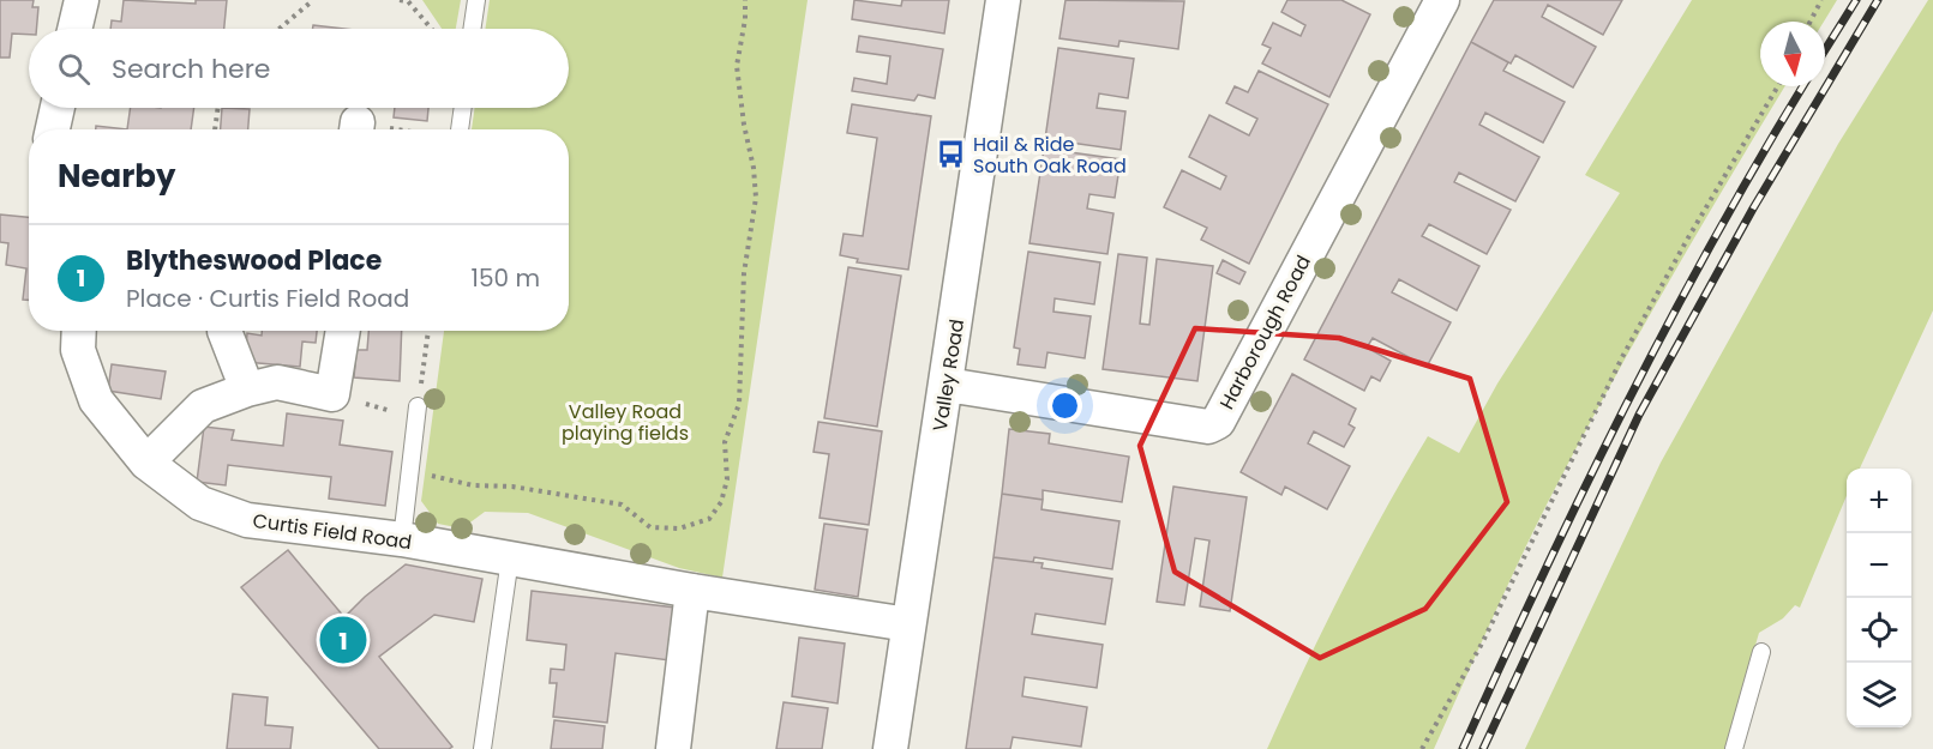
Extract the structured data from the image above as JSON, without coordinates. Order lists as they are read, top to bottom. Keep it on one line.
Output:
{"streets":{"street":["Harborough Road","Valley Road","Curtis Field Road"]},"crossings":[["Harborough Road","Valley Road"],["Valley Road","Curtis Field Road"]],"parks":["Valley Road playing fields"],"places":{"bus stop":["Hail & Ride South Oak Road"]},"north":"bottom","page":{"search":"Search here","heading":"Nearby","list":[{"mark":"1","name":"Blytheswood Place","note":"Place · Curtis Field Road","value":"150 m"}],"map_buttons":["+","−"],"pins":"1"}}
